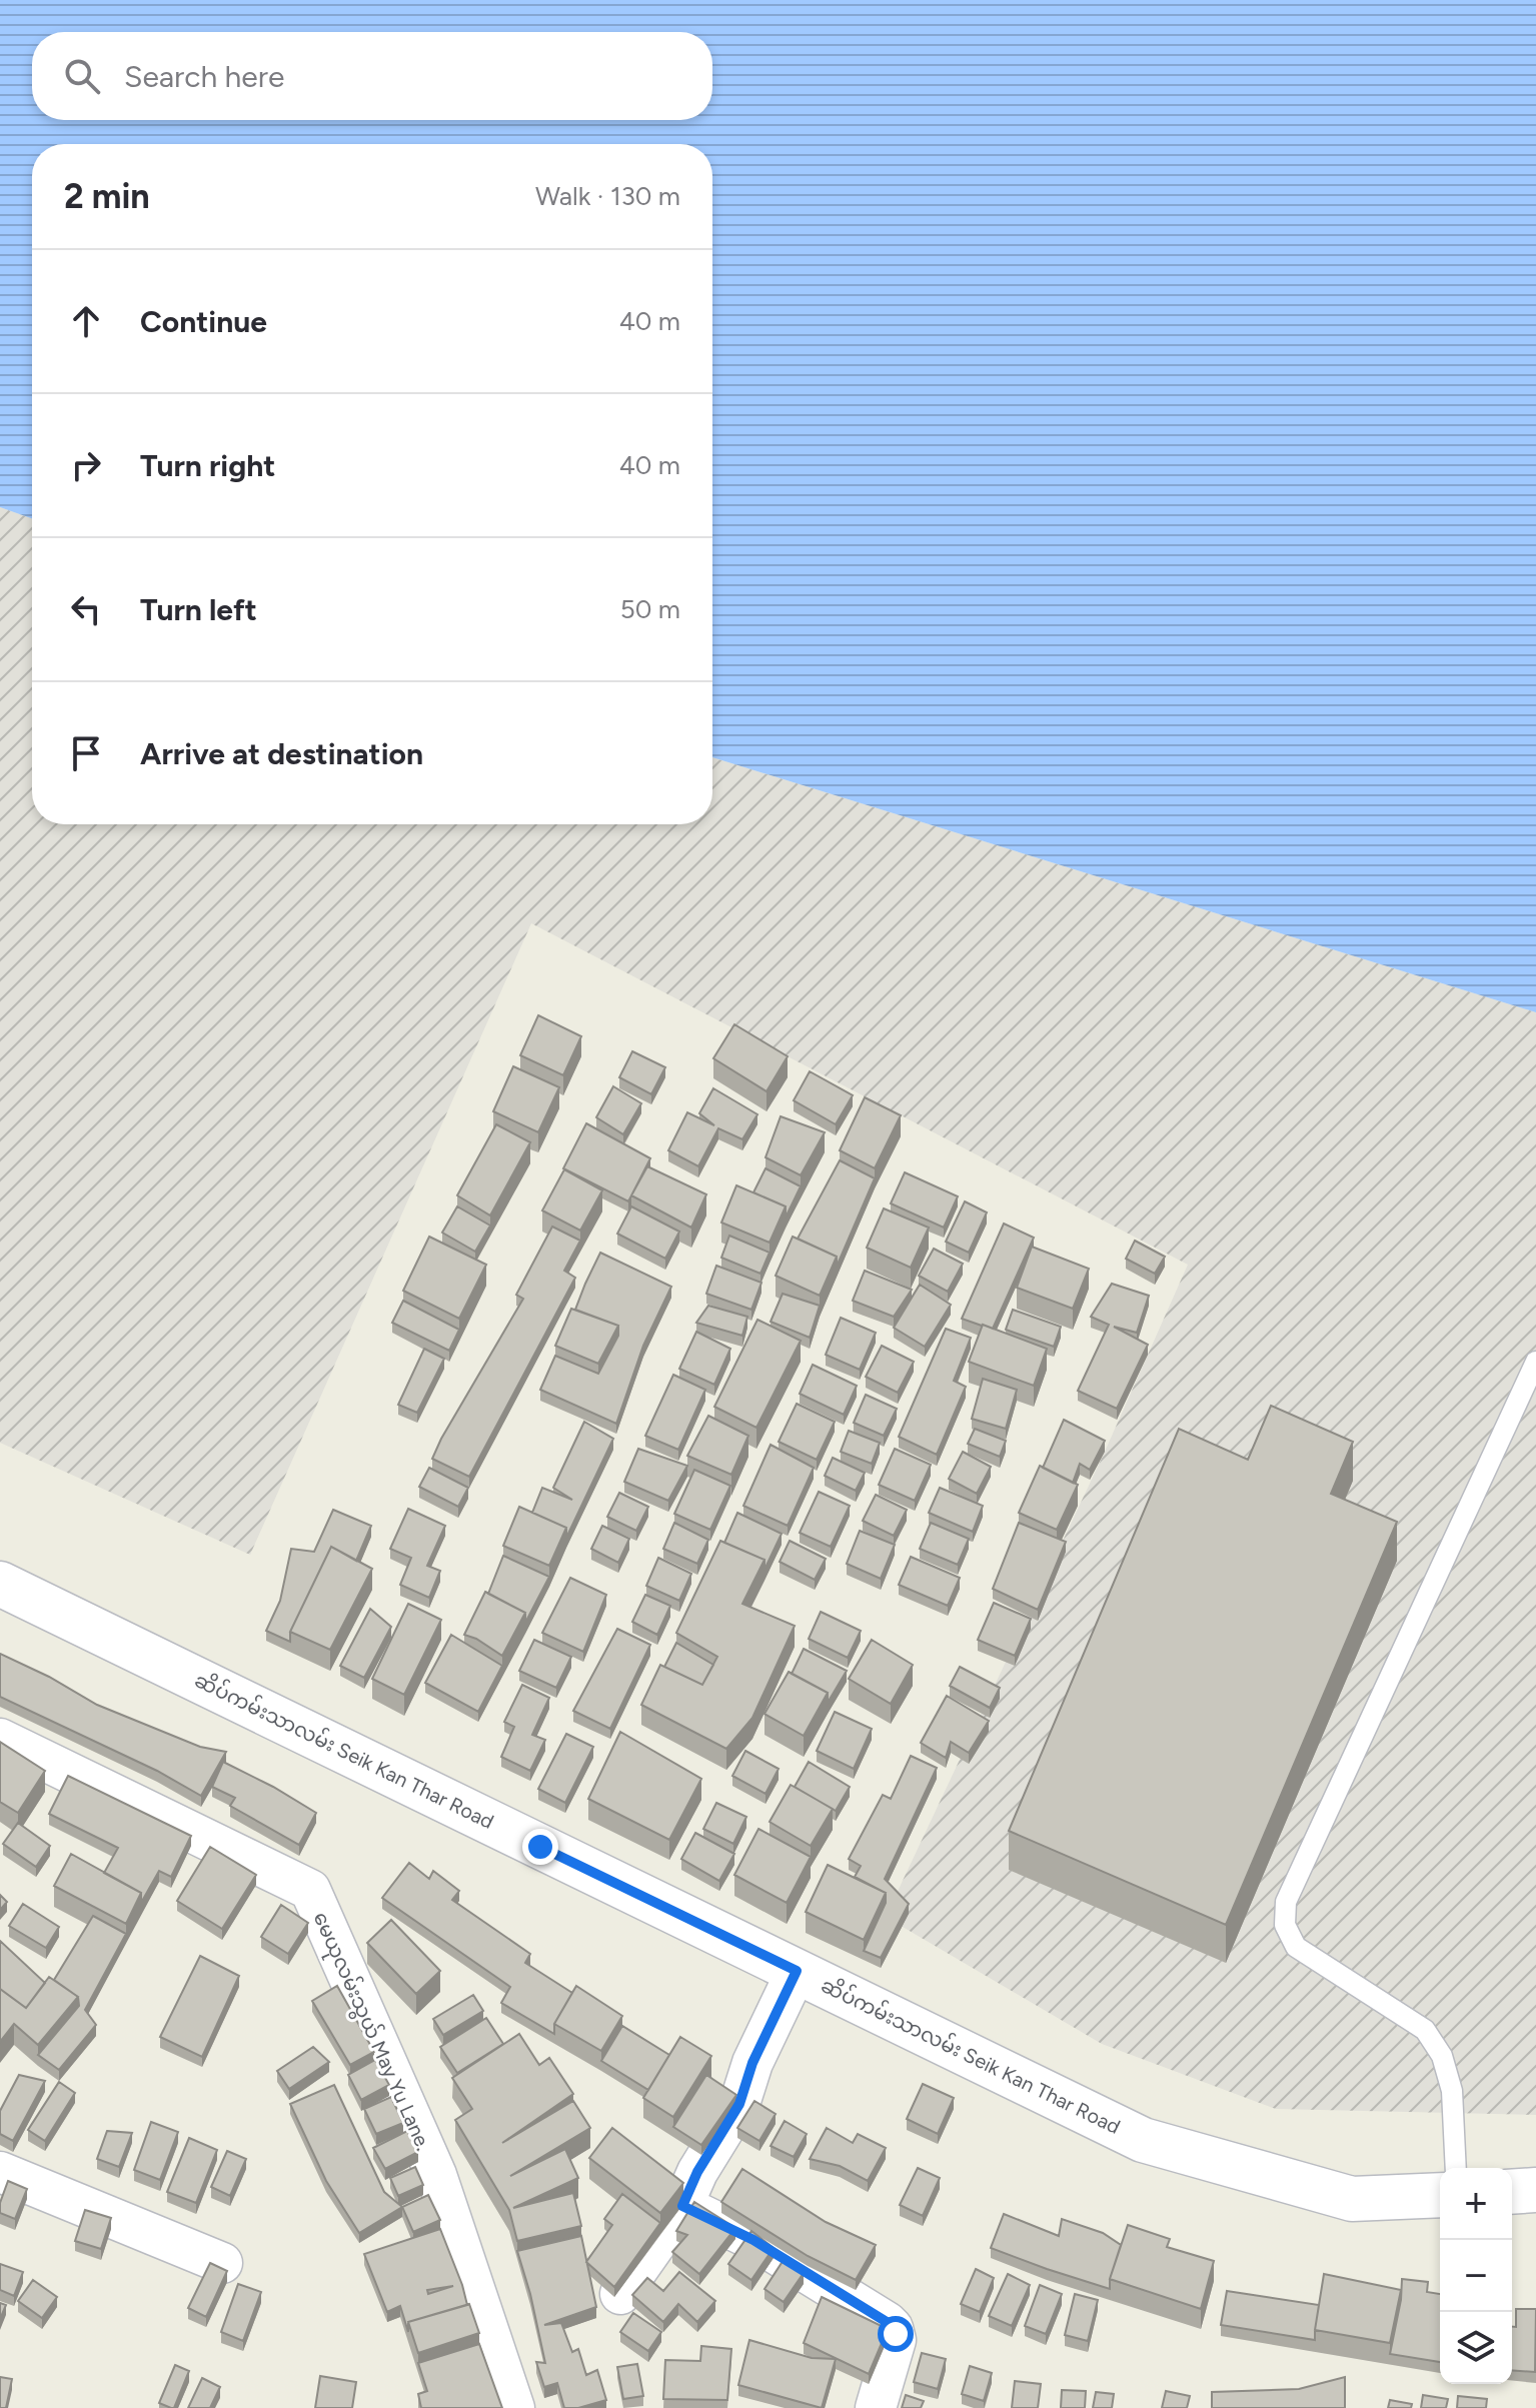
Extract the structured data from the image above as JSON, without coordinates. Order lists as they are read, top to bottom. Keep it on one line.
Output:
{"streets":{"street":["ဆိပ်ကမ်းသာလမ်း Seik Kan Thar Road","မေယုလမ်းသွယ် May Yu Lane."]},"page":{"search":"Search here","heading":["2 min","Walk · 130 m"],"list":[["Continue","40 m"],["Turn right","40 m"],["Turn left","50 m"],"Arrive at destination"],"map_buttons":["+","−"]}}
